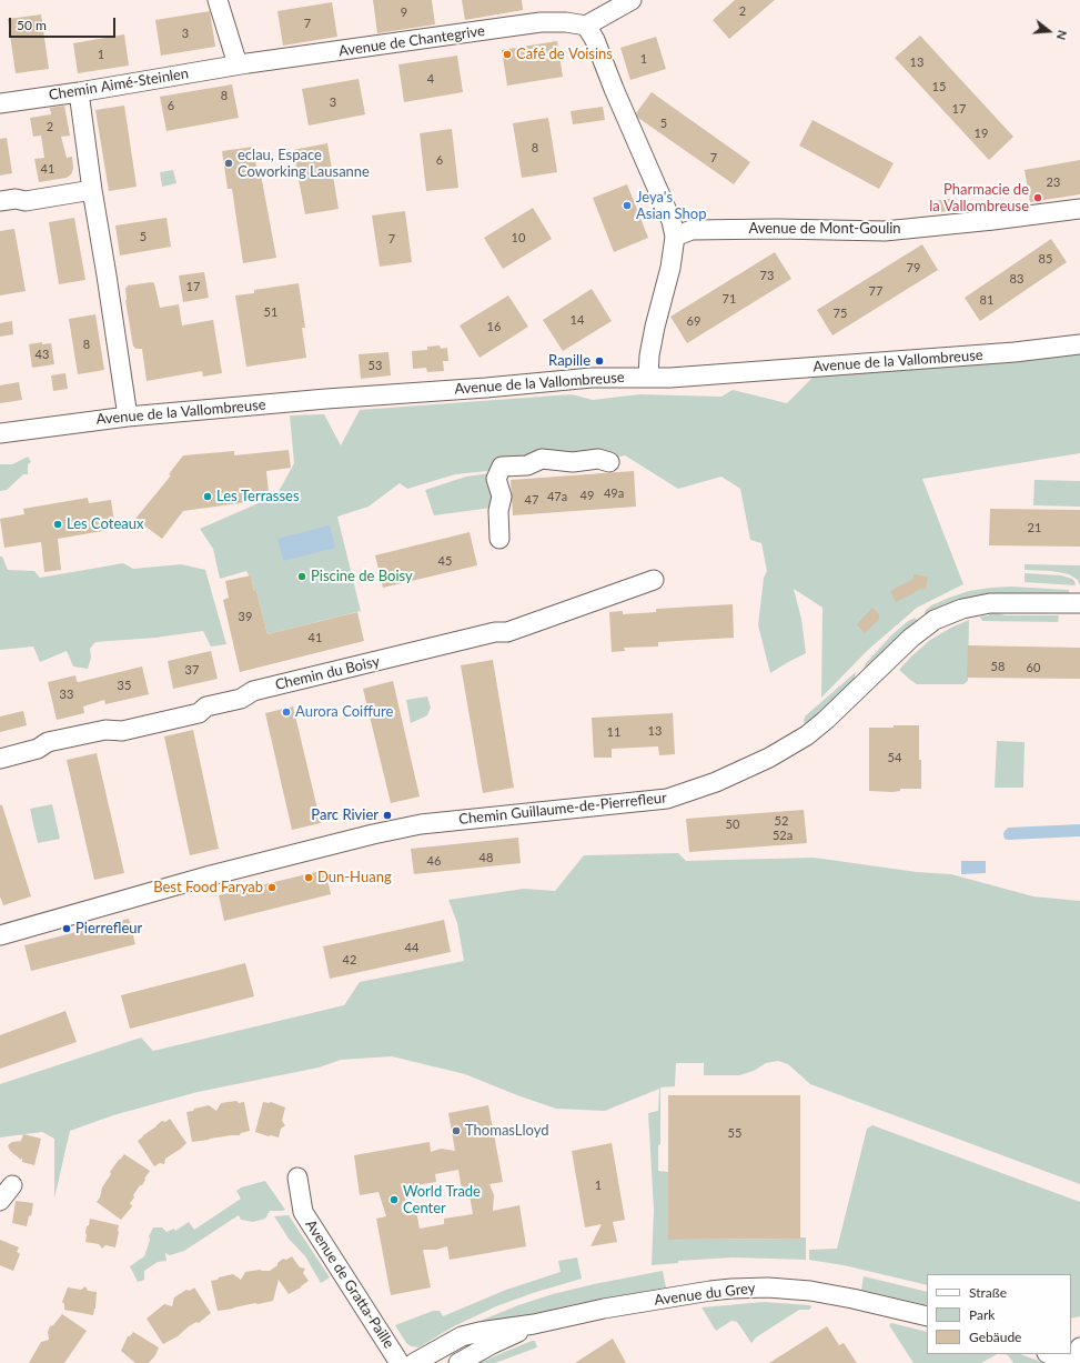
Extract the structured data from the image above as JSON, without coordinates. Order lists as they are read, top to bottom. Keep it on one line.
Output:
{"streets":{"street":["Avenue de Chantegrive","Chemin Aimé-Steinlen","Avenue de Mont-Goulin","Avenue de la Vallombreuse","Chemin du Boisy","Chemin Guillaume-de-Pierrefleur","Avenue de Gratta-Paille","Avenue du Grey"]},"crossings":[["Avenue de Chantegrive","Chemin Aimé-Steinlen"]],"places":["Café de Voisins","eclau, Espace Coworking Lausanne","Pharmacie de la Vallombreuse","Jeya's Asian Shop","Rapille","Les Terrasses","Les Coteaux","Piscine de Boisy","Aurora Coiffure","Parc Rivier","Dun-Huang","Best Food Faryab","Pierrefleur","ThomasLloyd","World Trade Center"],"house_numbers":["2","9","7","3","1","1","13","4","15","8","3","6","17","5","2","19","8","7","6","41","23","5","10","7","85","79","73","83","17","77","71","81","51","75","14","69","16","8","43","53","49a","49","47a","47","21","45","39","41","58","60","37","35","33","13","11","54","52","50","52a","48","46","44","42","55","1"],"legend":["Straße","Park","Gebäude"],"scale_bar":"50 m","north":"right"}
